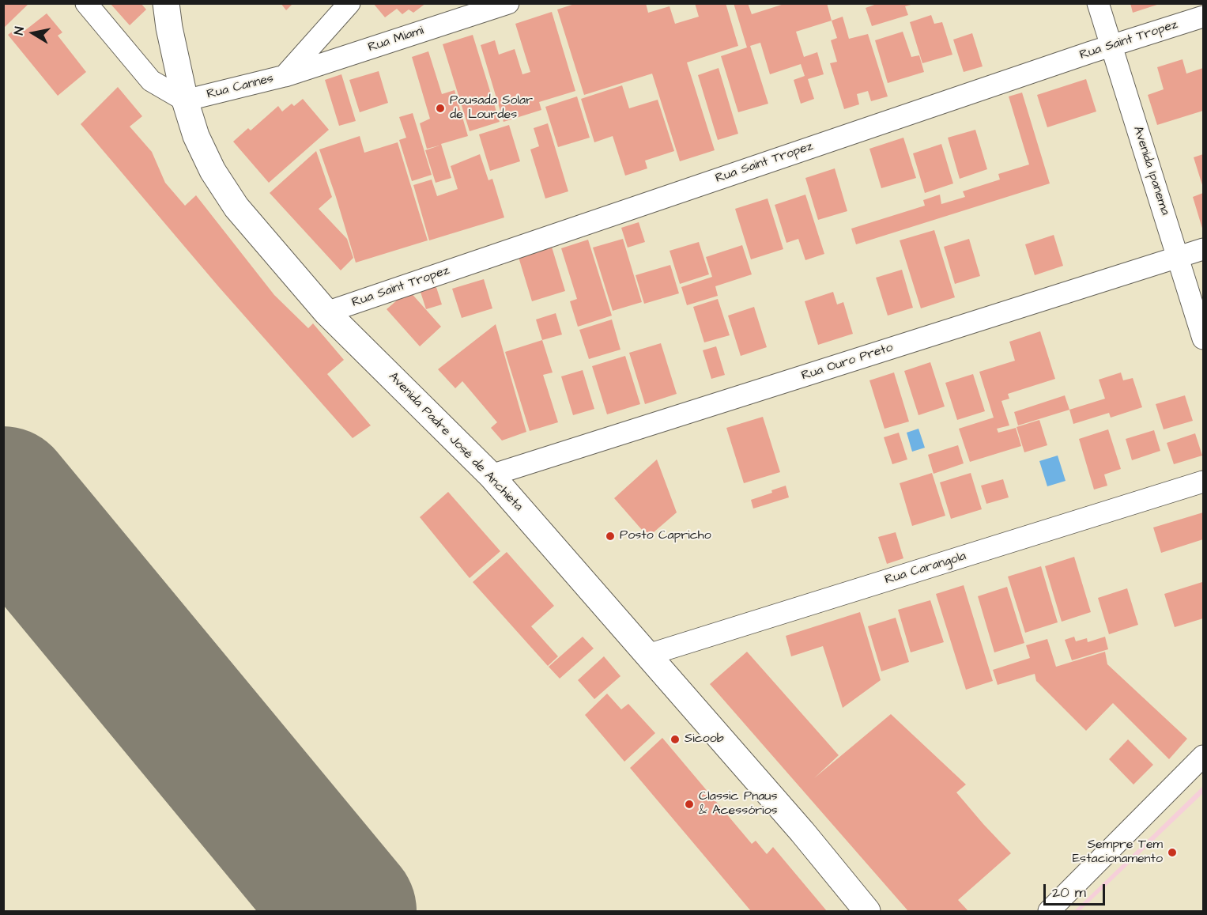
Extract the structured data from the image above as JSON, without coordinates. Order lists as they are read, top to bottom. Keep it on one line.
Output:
{"streets":{"main road":["Avenida Padre José de Anchieta"],"street":["Rua Miami","Rua Saint Tropez","Rua Cannes","Avenida Ipanema","Rua Ouro Preto","Rua Carangola"]},"crossings":[["Rua Miami","Rua Cannes"],["Rua Saint Tropez","Avenida Ipanema"],["Rua Saint Tropez","Avenida Padre José de Anchieta"],["Rua Cannes","Avenida Padre José de Anchieta"],["Avenida Ipanema","Rua Ouro Preto"],["Rua Ouro Preto","Avenida Padre José de Anchieta"],["Avenida Padre José de Anchieta","Rua Carangola"]],"places":["Pousada Solar de Lourdes","Posto Capricho","Sicoob","Classic Pnaus & Acessórios","Sempre Tem Estacionamento"],"scale_bar":"20 m","north":"left"}
